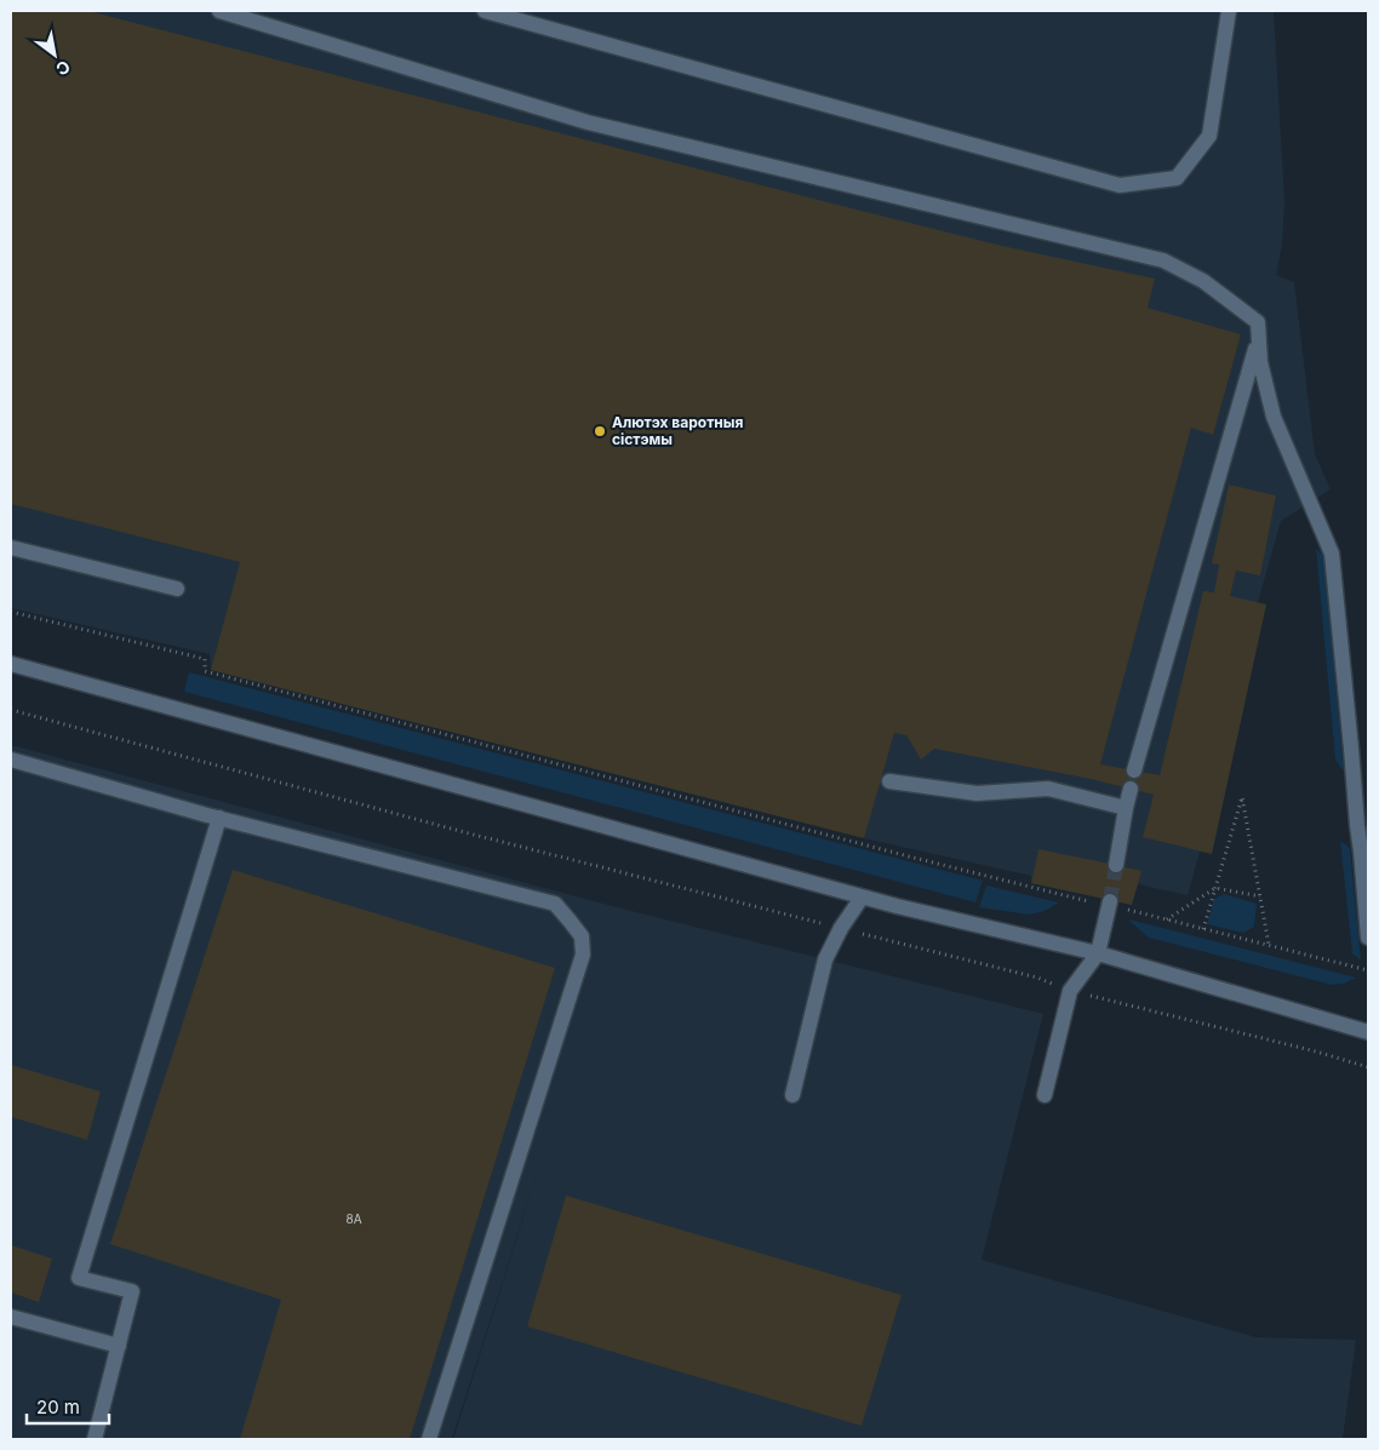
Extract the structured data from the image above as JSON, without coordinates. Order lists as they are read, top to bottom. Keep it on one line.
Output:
{"places":["Алютэх варотныя сістэмы"],"house_numbers":["8А"],"scale_bar":"20 m","north":"bottom right"}
